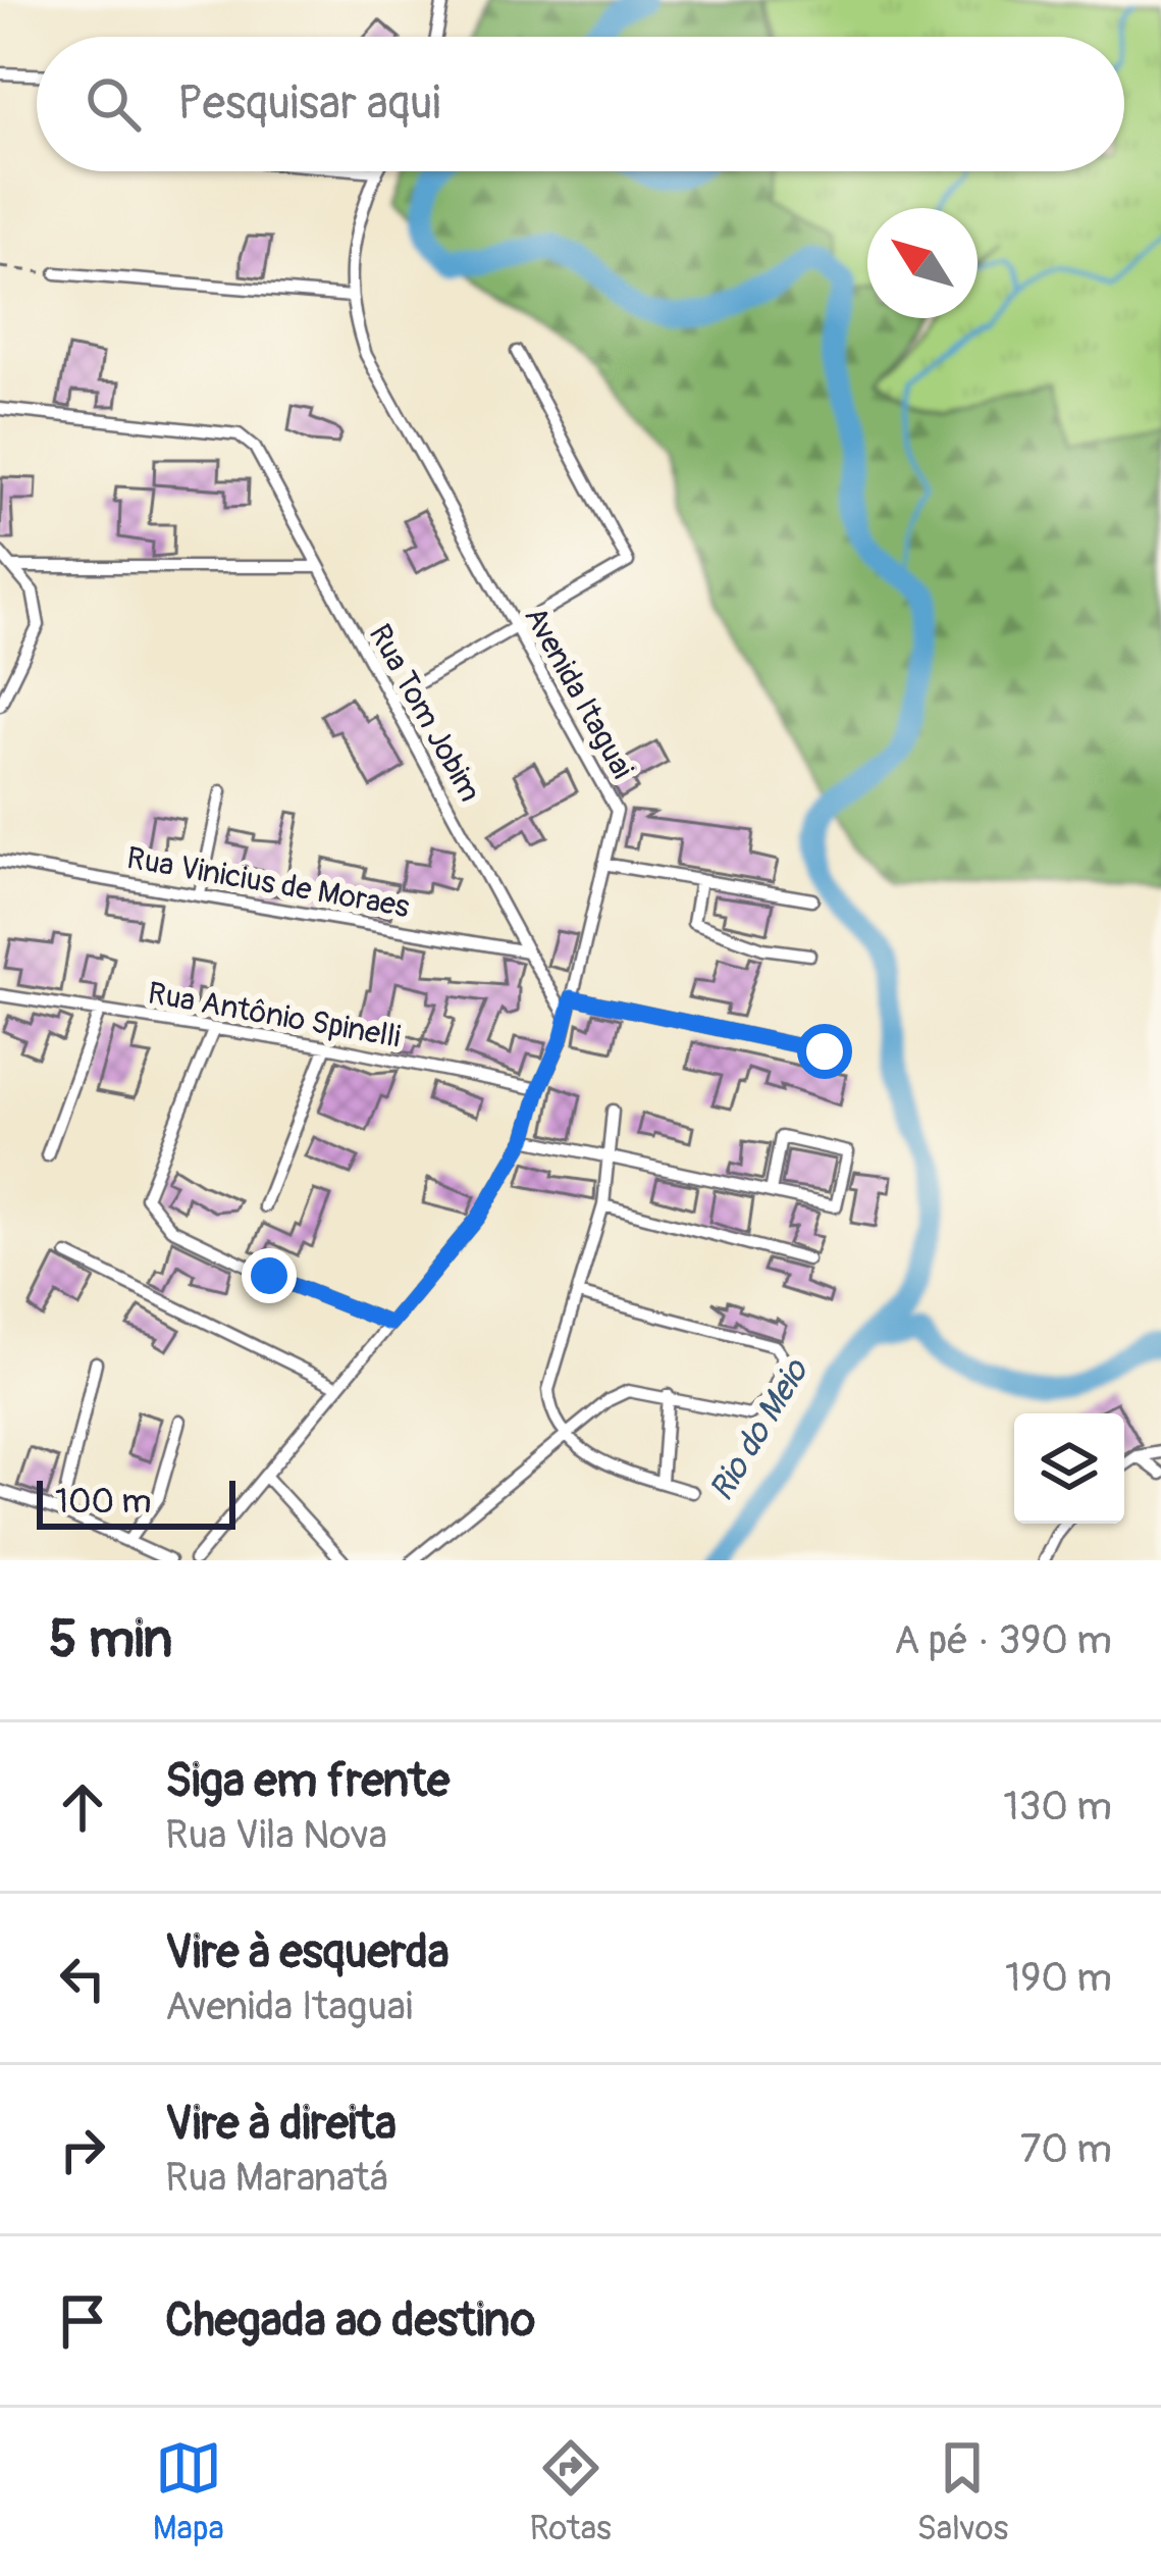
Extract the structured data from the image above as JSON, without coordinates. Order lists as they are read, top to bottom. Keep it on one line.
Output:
{"streets":{"street":["Avenida Itaguai","Rua Tom Jobim","Rua Vinicius de Moraes","Rua Antônio Spinelli"]},"crossings":[["Avenida Itaguai","Rua Tom Jobim"],["Avenida Itaguai","Rua Antônio Spinelli"],["Rua Tom Jobim","Rua Vinicius de Moraes"]],"water":["Rio do Meio"],"scale_bar":"100 m","north":"top left","page":{"search":"Pesquisar aqui","scale":"100 m","heading":["5 min","A pé · 390 m"],"list":[["Siga em frente","Rua Vila Nova","130 m"],["Vire à esquerda","Avenida Itaguai","190 m"],["Vire à direita","Rua Maranatá","70 m"],"Chegada ao destino"],"nav":["Mapa","Rotas","Salvos"]}}
